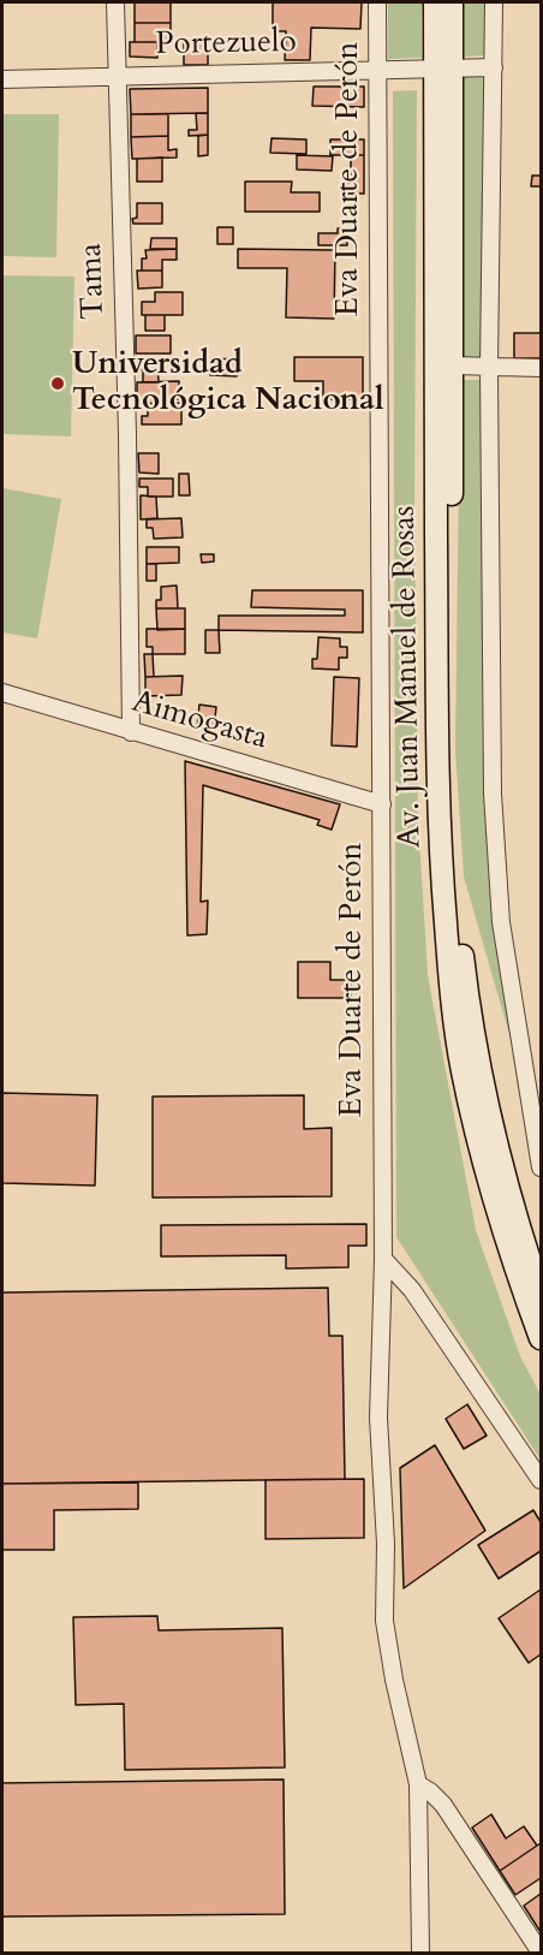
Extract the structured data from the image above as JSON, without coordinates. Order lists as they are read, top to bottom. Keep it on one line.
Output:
{"streets":{"main road":["Av. Juan Manuel de Rosas"],"street":["Portezuelo","Eva Duarte de Perón","Tama","Aimogasta"]},"crossings":[["Portezuelo","Eva Duarte de Perón"],["Portezuelo","Tama"],["Portezuelo","Av. Juan Manuel de Rosas"],["Eva Duarte de Perón","Aimogasta"],["Tama","Aimogasta"]],"places":["Universidad Tecnológica Nacional"]}
